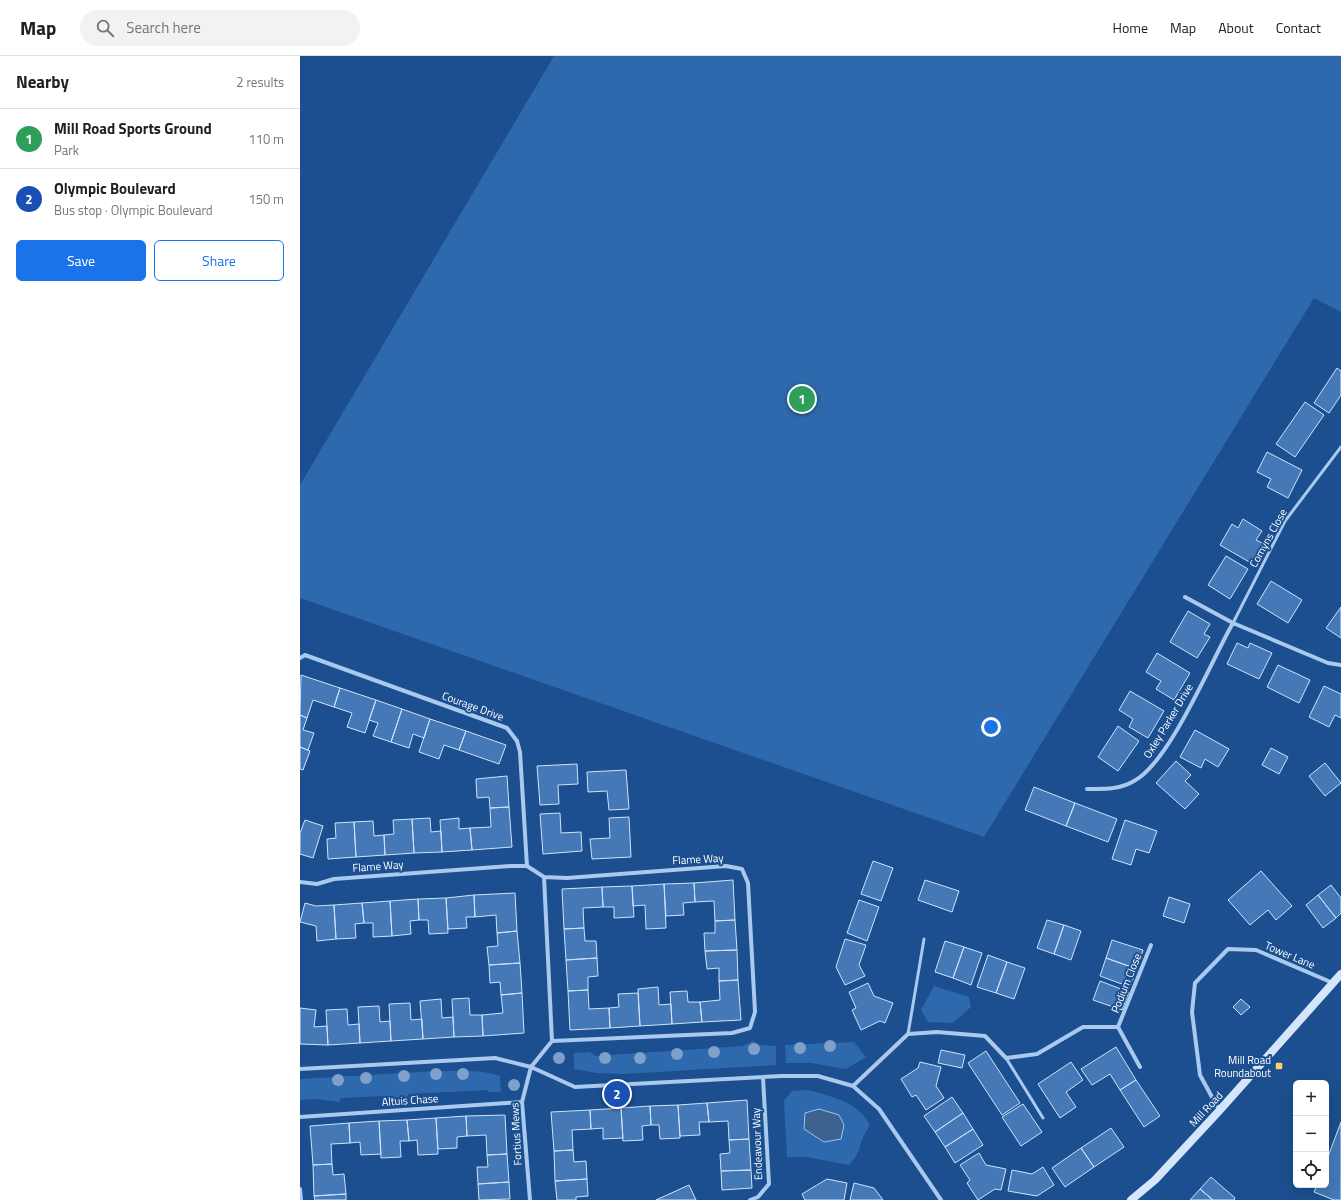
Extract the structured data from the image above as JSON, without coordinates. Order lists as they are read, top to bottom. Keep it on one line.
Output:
{"streets":{"street":["Courage Drive","Oxley Parker Drive","Flame Way","Tower Lane","Podium Close","Altuis Chase","Mill Road","Fortius Mews","Endeavour Way"],"lane":["Comyns Close"]},"crossings":[["Comyns Close","Oxley Parker Drive"],["Courage Drive","Flame Way"],["Tower Lane","Mill Road"],["Altuis Chase","Fortius Mews"]],"places":{"transit":["Mill Road Roundabout"]},"page":{"header":"Map","search":"Search here","nav":["Home","Map","About","Contact"],"heading":["Nearby","2 results"],"list":[{"mark":"1","name":"Mill Road Sports Ground","note":"Park","value":"110 m"},{"mark":"2","name":"Olympic Boulevard","note":"Bus stop · Olympic Boulevard","value":"150 m"}],"buttons":["Save","Share"],"pins":["1","2"],"map_buttons":["+","−"]}}
